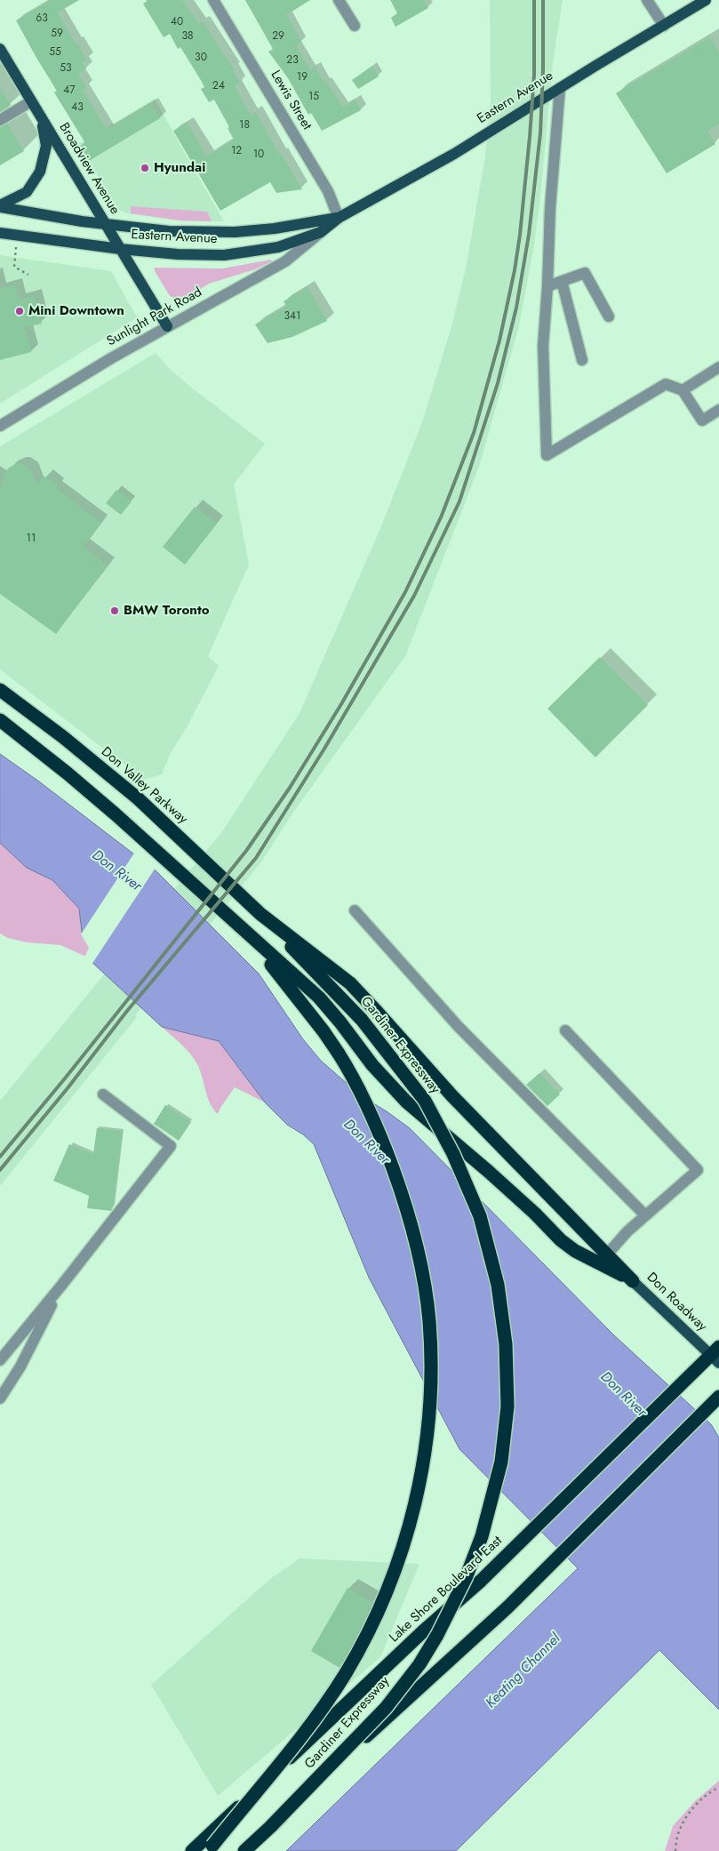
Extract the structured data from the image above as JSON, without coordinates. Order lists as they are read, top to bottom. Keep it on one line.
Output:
{"streets":{"highway":["Don Valley Parkway","Gardiner Expressway","Lake Shore Boulevard East"],"main road":["Eastern Avenue","Broadview Avenue","Don Roadway"],"street":["Lewis Street","Sunlight Park Road"]},"crossings":[["Eastern Avenue","Lewis Street"],["Eastern Avenue","Broadview Avenue"],["Eastern Avenue","Sunlight Park Road"],["Broadview Avenue","Sunlight Park Road"],["Don Valley Parkway","Gardiner Expressway"],["Don Roadway","Lake Shore Boulevard East"]],"water":["Don River","Keating Channel"],"places":["Hyundai","Mini Downtown","BMW Toronto"],"house_numbers":["63","40","59","38","29","55","30","23","53","19","24","47","15","43","18","12","10","341","11"]}
